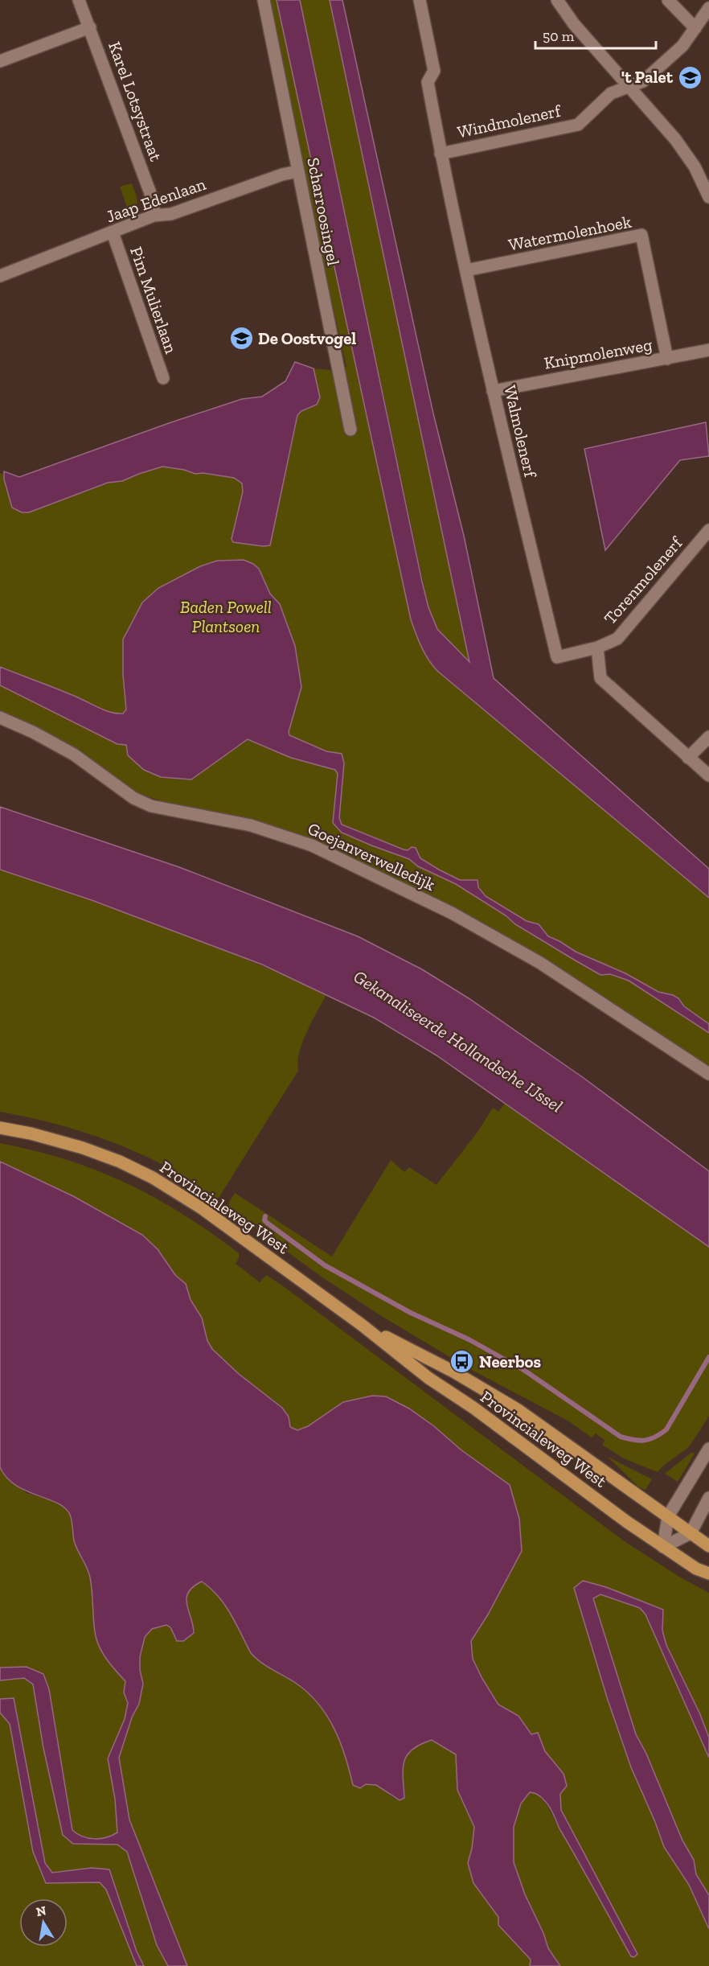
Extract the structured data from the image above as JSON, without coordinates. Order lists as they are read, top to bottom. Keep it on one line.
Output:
{"streets":{"main road":["Provincialeweg West"],"street":["Karel Lotsystraat","Windmolenerf","Jaap Edenlaan","Scharroosingel","Watermolenhoek","Pim Mulierlaan","Knipmolenweg","Walmolenerf","Torenmolenerf","Goejanverwelledijk"]},"crossings":[["Karel Lotsystraat","Jaap Edenlaan"],["Windmolenerf","Walmolenerf"],["Jaap Edenlaan","Scharroosingel"],["Jaap Edenlaan","Pim Mulierlaan"],["Watermolenhoek","Knipmolenweg"],["Watermolenhoek","Walmolenerf"],["Knipmolenweg","Walmolenerf"],["Walmolenerf","Torenmolenerf"]],"water":["Gekanaliseerde Hollandsche IJssel"],"parks":["Baden Powell Plantsoen"],"places":{"school or university":["'t Palet","De Oostvogel"],"bus stop":["Neerbos"]},"scale_bar":"50 m","north":"top"}
